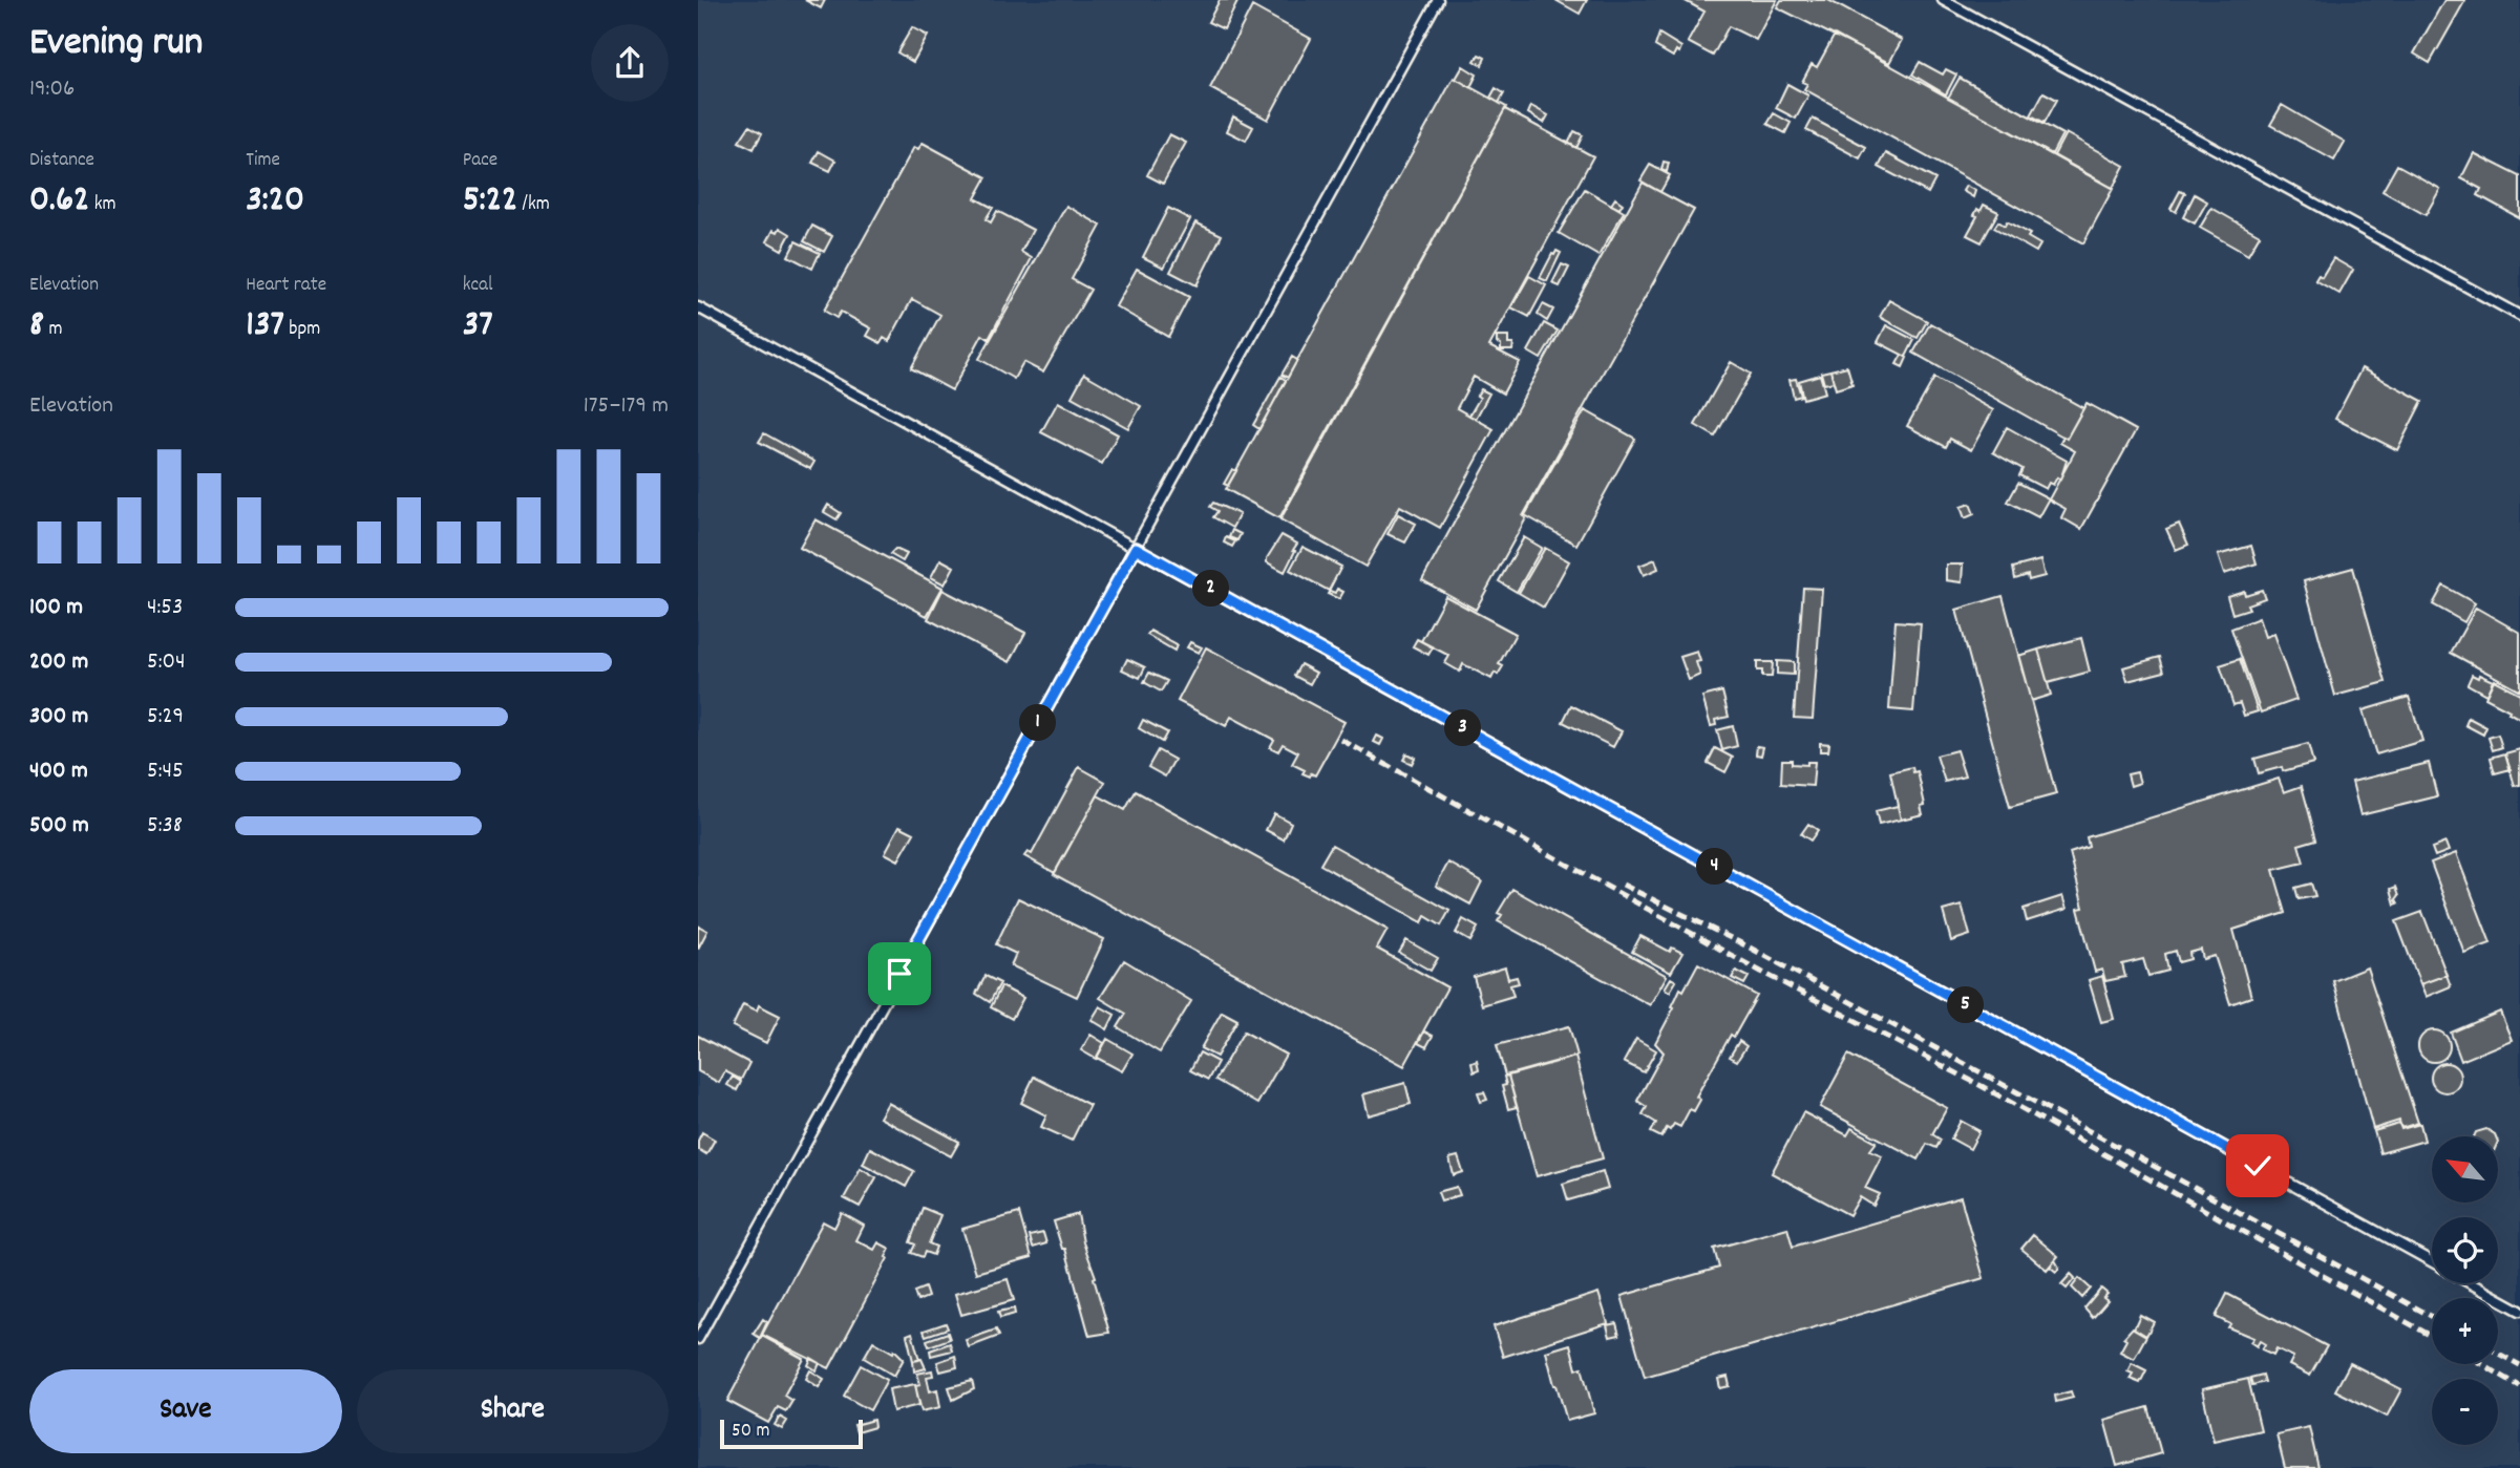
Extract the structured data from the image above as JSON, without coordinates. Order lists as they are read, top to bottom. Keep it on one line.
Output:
{"scale_bar":"50 m","north":"top left","page":{"heading":["Evening run","19:06"],"stats":[["Distance","0.62 km"],["Time","3:20"],["Pace","5:22 /km"],["Elevation","8 m"],["Heart rate","137 bpm"],["kcal","37"]],"chart":["Elevation","175–179 m"],"pins":["2","1","3","4","5"],"list":[{"name":"100 m","note":"4:53"},{"name":"200 m","note":"5:04"},{"name":"300 m","note":"5:29"},{"name":"400 m","note":"5:45"},{"name":"500 m","note":"5:38"}],"map_buttons":["+","−"],"buttons":["Save","Share"],"scale":"50 m"}}
